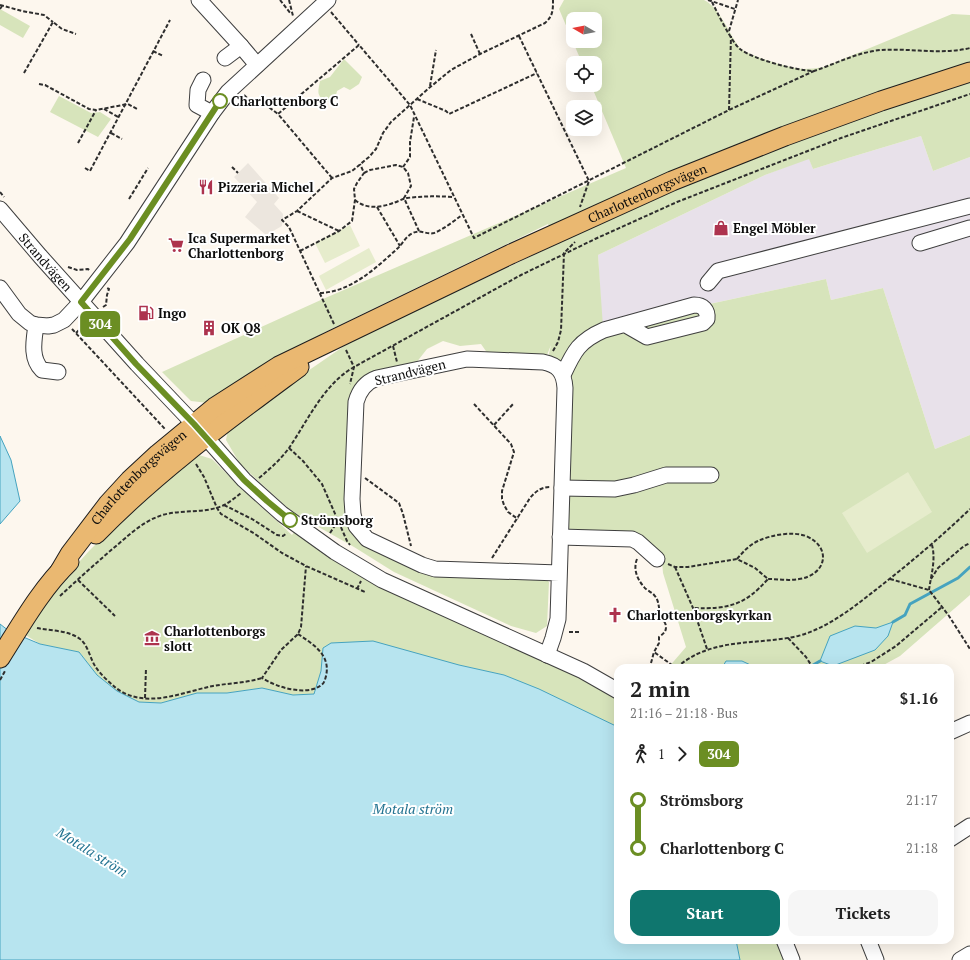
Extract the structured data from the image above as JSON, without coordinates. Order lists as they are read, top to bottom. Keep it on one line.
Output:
{"streets":{"main road":["Charlottenborgsvägen"],"street":["Strandvägen"]},"crossings":[["Charlottenborgsvägen","Strandvägen"]],"water":["Motala ström"],"places":{"other":["Charlottenborg C","Strömsborg"],"restaurant":["Pizzeria Michel"],"shop":["Engel Möbler"],"supermarket":["Ica Supermarket Charlottenborg"],"fuel station":["Ingo"],"building":["OK Q8"],"church":["Charlottenborgskyrkan"],"museum":["Charlottenborgs slott"]},"lines":["bus line 304"],"north":"left","page":{"on_map":"304","heading":["2 min","21:16 – 21:18 · Bus","$1.16"],"legs":["1","304"],"list":[{"name":"Strömsborg","value":"21:17"},{"name":"Charlottenborg C","value":"21:18"}],"buttons":["Start","Tickets"]}}
